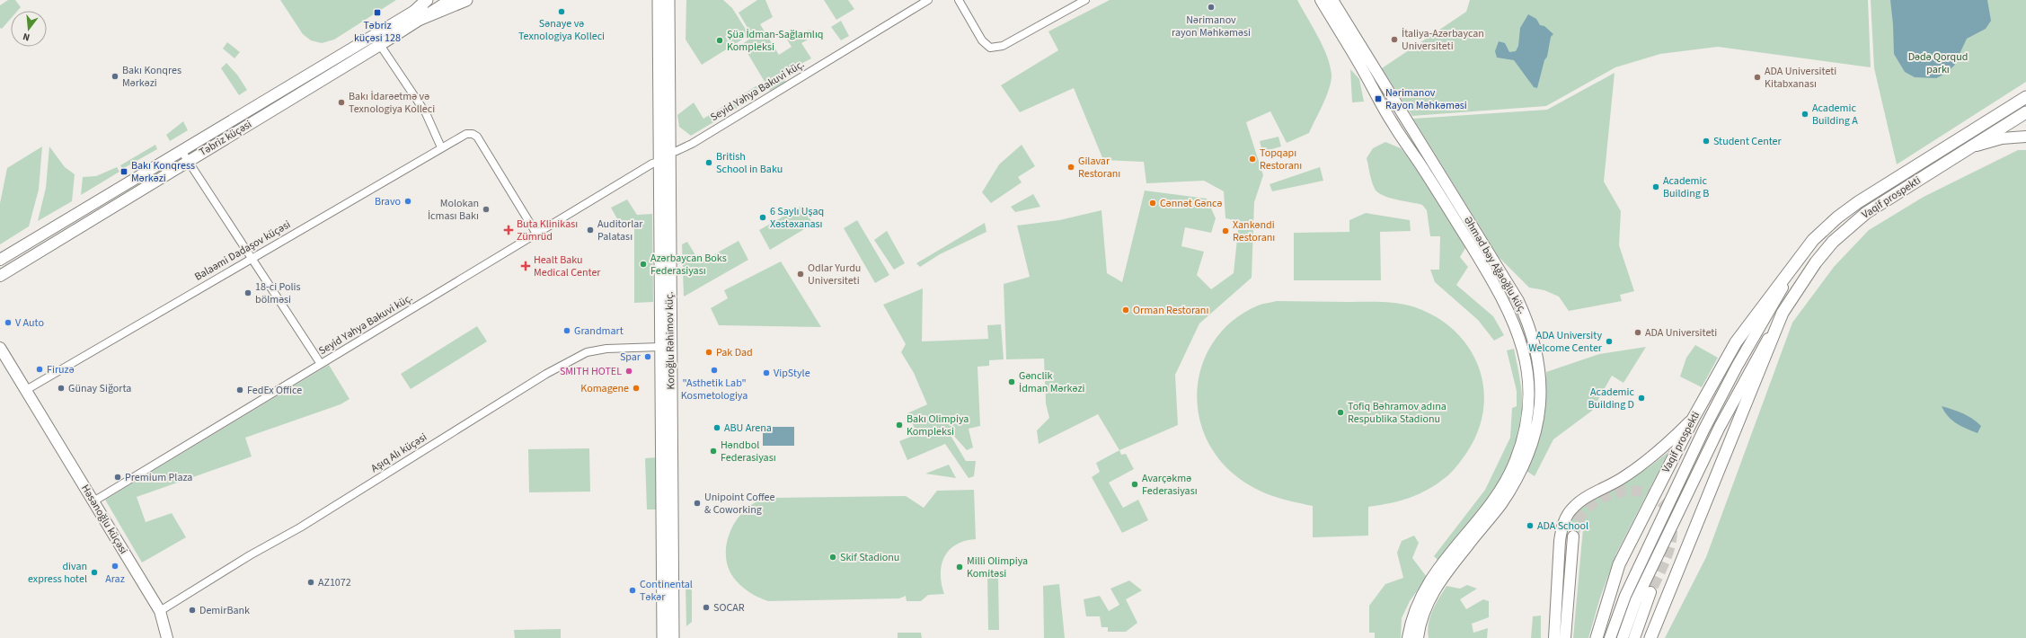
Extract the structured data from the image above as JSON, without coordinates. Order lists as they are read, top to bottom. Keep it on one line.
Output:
{"streets":{"main road":["Vaqif prospekti","Koroğlu Rəhimov küç."],"street":["Seyid Yəhya Bakuvi küç.","Təbriz küçəsi","Balaəmi Dadaşov küçəsi","Əhməd bəy Ağaoğlu küç.","Aşıq Alı küçəsi","Həsənoğlu küçəsi"]},"crossings":[["Seyid Yəhya Bakuvi küç.","Balaəmi Dadaşov küçəsi"],["Seyid Yəhya Bakuvi küç.","Koroğlu Rəhimov küç."],["Seyid Yəhya Bakuvi küç.","Həsənoğlu küçəsi"],["Balaəmi Dadaşov küçəsi","Həsənoğlu küçəsi"],["Koroğlu Rəhimov küç.","Aşıq Alı küçəsi"],["Aşıq Alı küçəsi","Həsənoğlu küçəsi"]],"parks":["Dədə Qorqud parkı"],"places":{"other":["Nərimanov rayon Məhkəməsi","Sənaye və Texnologiya Kolleci","İtaliya-Azərbaycan Universiteti","Şüa İdman-Sağlamlıq Kompleksi","Bakı Konqres Mərkəzi","ADA Universiteti Kitabxanası","Bakı İdarəetmə və Texnologiya Kolleci","Academic Building A","Student Center","Topqapı Restoranı","British School in Baku","Gilavar Restoranı","Academic Building B","Bravo","Cənnət Gəncə","Molokan İcması Bakı","6 Saylı Uşaq Xəstəxanası","Auditorlar Palatası","Xankəndi Restoranı","Azərbaycan Boks Federasiyası","Odlar Yurdu Universiteti","18-ci Polis bölməsi","Orman Restoranı","V Auto","Grandmart","ADA Universiteti","ADA University Welcome Center","Pak Dad","Spar","Firuzə","\"Asthetik Lab\" Kosmetologiya","SMITH HOTEL","VipStyle","Gənclik İdman Mərkəzi","Günay Siğorta","Komagene","FedEx Office","Academic Building D","Tofiq Bəhramov adına Respublika Stadionu","Bakı Olimpiya Kompleksi","ABU Arena","Həndbol Federasiyası","Premium Plaza","Avarçəkmə Federasiyası","Unipoint Coffee & Coworking","ADA School","Skif Stadionu","Araz","Milli Olimpiya Komitəsi","divan express hotel","AZ1072","Continental Təkər","SOCAR","DemirBank"],"transit":["Təbriz küçəsi 128","Nərimanov Rayon Məhkəməsi","Bakı Konqress Mərkəzi"],"health":["Buta Klinikası Zümrüd","Healt Baku Medical Center"]},"north":"bottom"}
